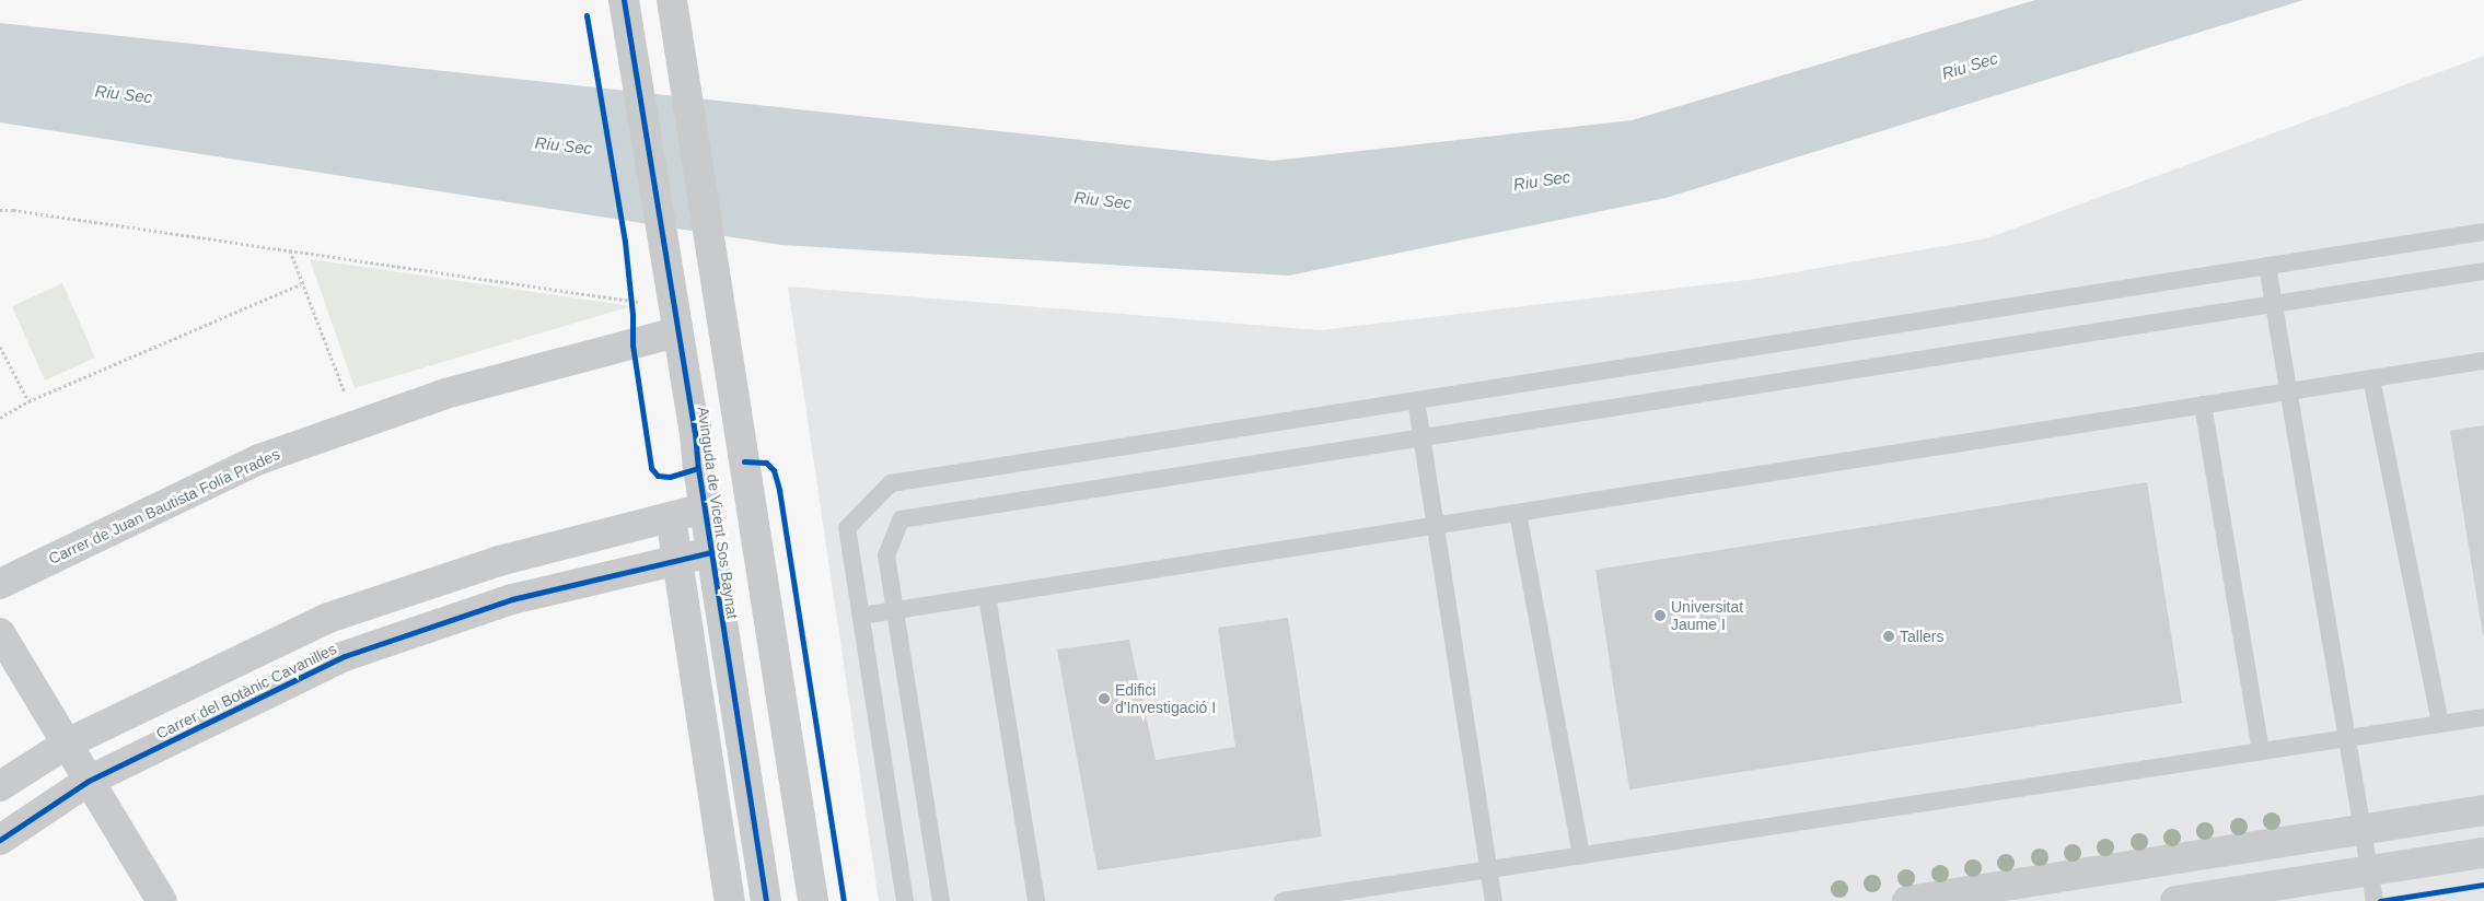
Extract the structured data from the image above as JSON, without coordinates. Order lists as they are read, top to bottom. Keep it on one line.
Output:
{"streets":{"street":["Carrer de Juan Bautista Folía Prades","Avinguda de Vicent Sos Baynat","Carrer del Botànic Cavanilles"]},"crossings":[["Carrer de Juan Bautista Folía Prades","Avinguda de Vicent Sos Baynat"],["Avinguda de Vicent Sos Baynat","Carrer del Botànic Cavanilles"]],"water":["Riu Sec"],"places":["Universitat Jaume I","Tallers","Edifici d'Investigació I"]}
